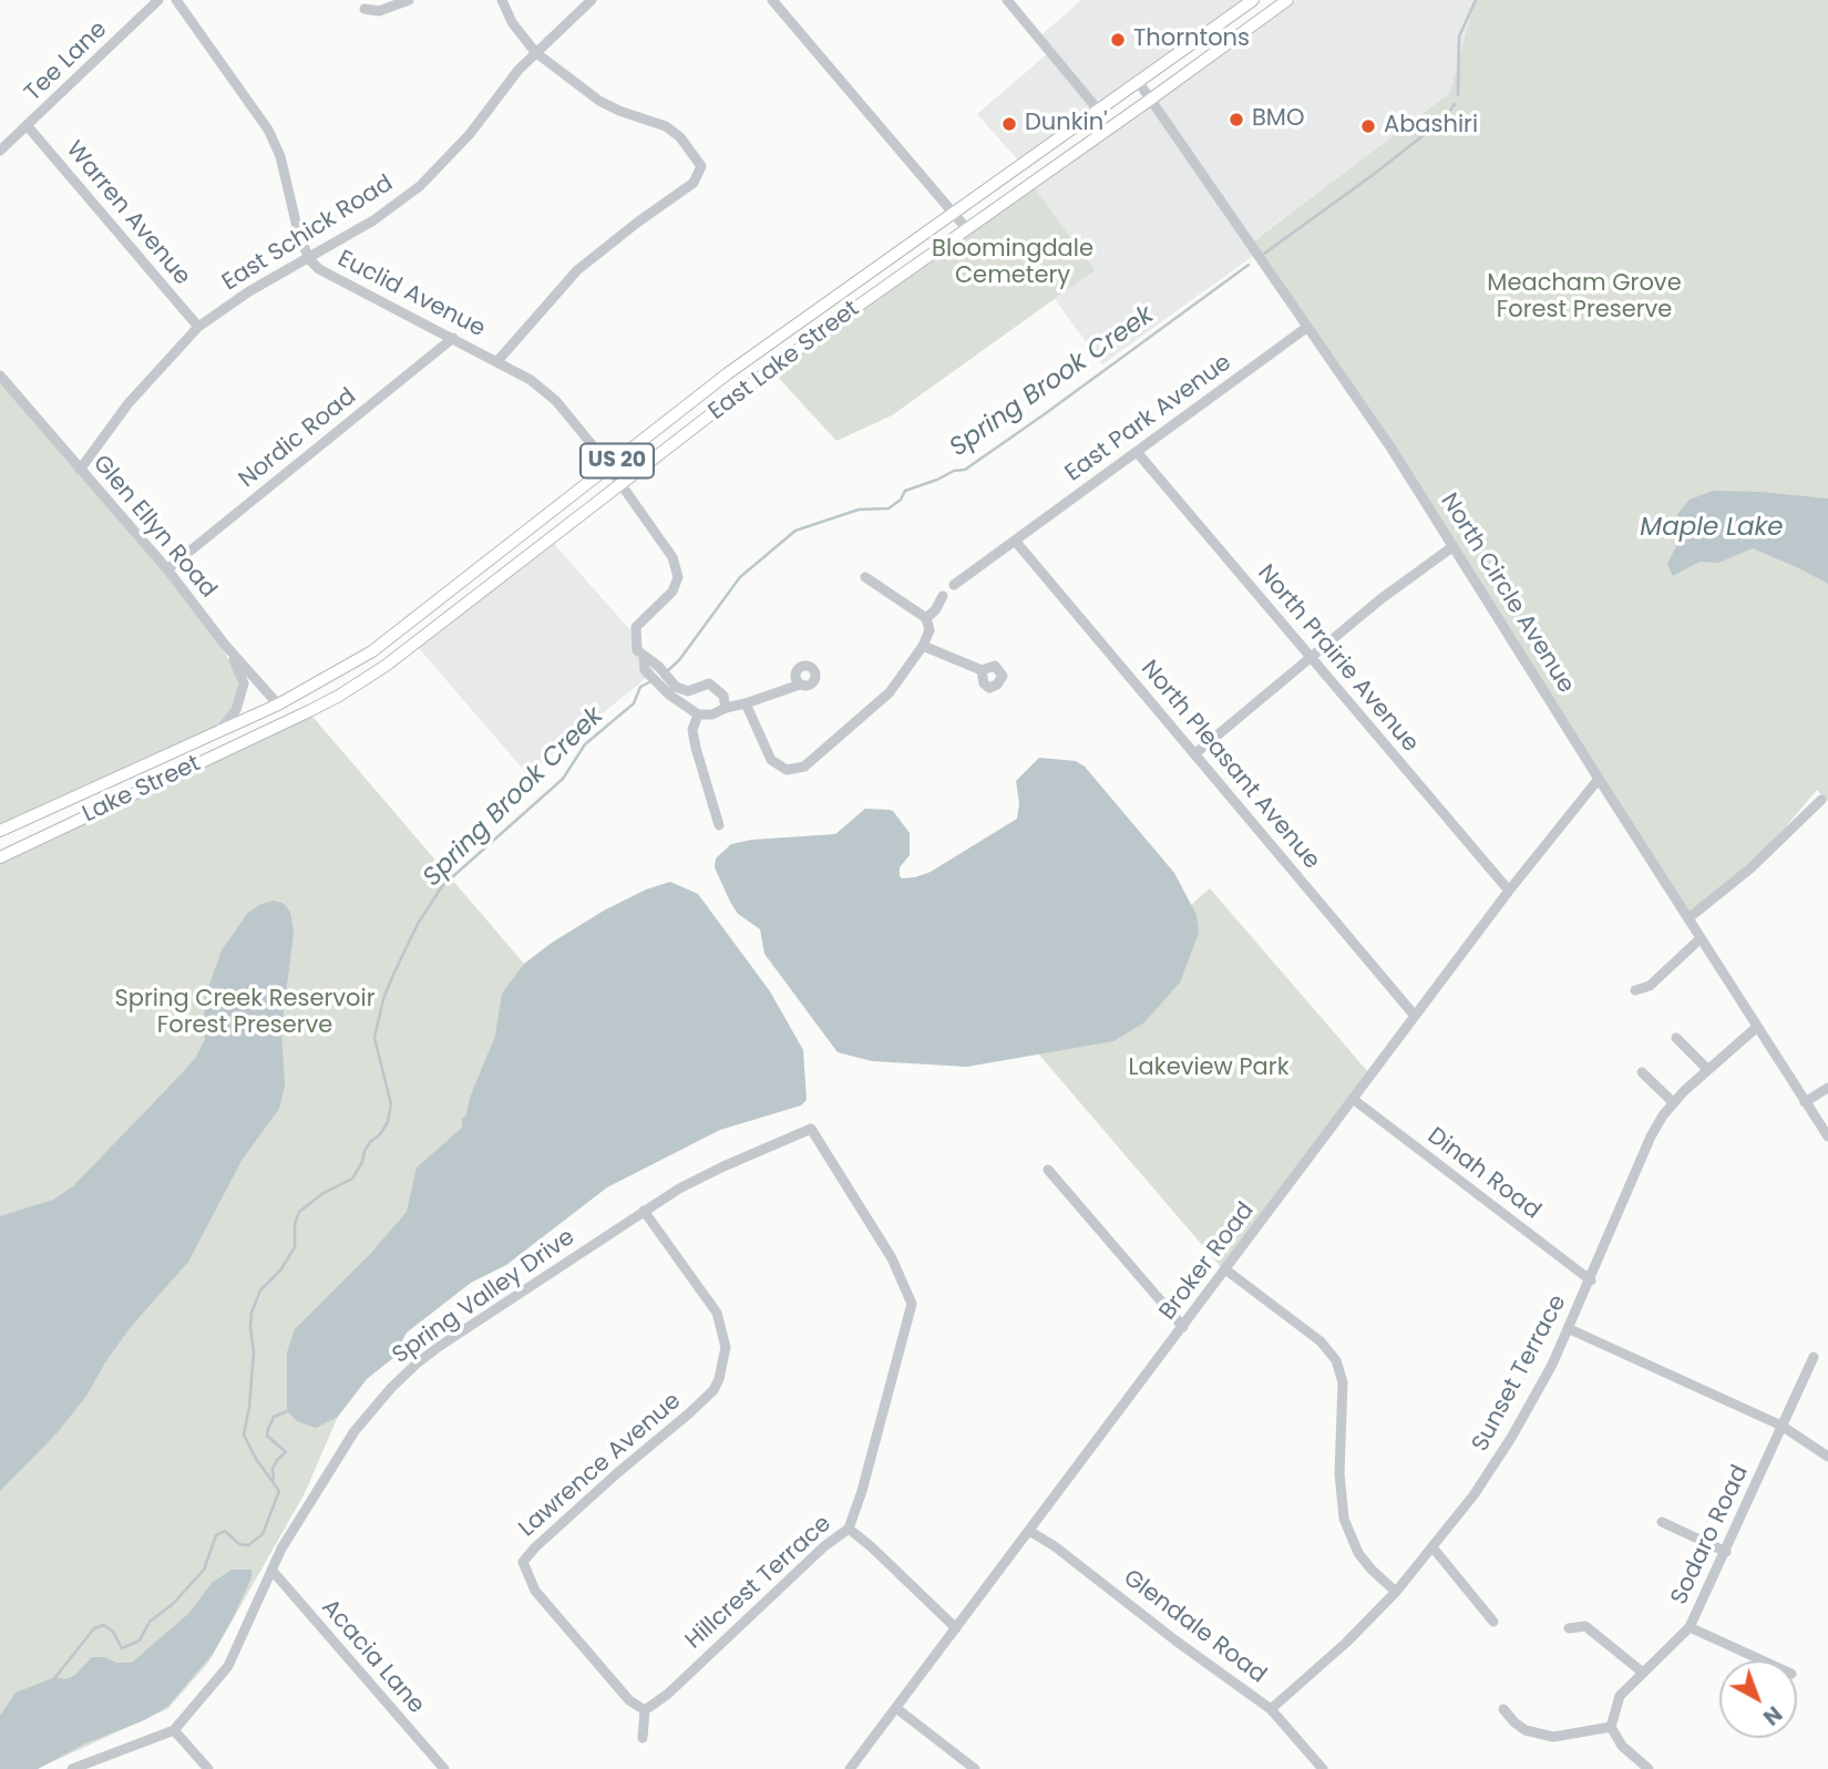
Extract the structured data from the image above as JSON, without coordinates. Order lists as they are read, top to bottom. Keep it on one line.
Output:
{"streets":{"main road":["East Lake Street","US 20","Lake Street"],"street":["Tee Lane","Warren Avenue","East Schick Road","Euclid Avenue","East Park Avenue","Nordic Road","Glen Ellyn Road","North Circle Avenue","North Prairie Avenue","North Pleasant Avenue","Dinah Road","Broker Road","Spring Valley Drive","Sunset Terrace","Lawrence Avenue","Sodaro Road","Hillcrest Terrace","Glendale Road","Acacia Lane"]},"crossings":[["Tee Lane","Warren Avenue"],["Warren Avenue","East Schick Road"],["East Schick Road","Euclid Avenue"],["East Schick Road","Glen Ellyn Road"],["Euclid Avenue","East Lake Street"],["Euclid Avenue","Nordic Road"],["East Lake Street","Glen Ellyn Road"],["East Lake Street","North Circle Avenue"],["East Lake Street","Lake Street"],["East Park Avenue","North Circle Avenue"],["East Park Avenue","North Prairie Avenue"],["East Park Avenue","North Pleasant Avenue"],["Nordic Road","Glen Ellyn Road"],["Glen Ellyn Road","Lake Street"],["North Circle Avenue","Broker Road"],["North Circle Avenue","Sunset Terrace"],["North Prairie Avenue","Broker Road"],["North Pleasant Avenue","Broker Road"],["Dinah Road","Broker Road"],["Dinah Road","Sunset Terrace"],["Broker Road","Glendale Road"],["Spring Valley Drive","Lawrence Avenue"],["Spring Valley Drive","Hillcrest Terrace"],["Spring Valley Drive","Acacia Lane"],["Sunset Terrace","Glendale Road"],["Lawrence Avenue","Hillcrest Terrace"]],"water":["Spring Brook Creek","Maple Lake"],"parks":["Bloomingdale Cemetery","Meacham Grove Forest Preserve","Spring Creek Reservoir Forest Preserve","Lakeview Park"],"places":["Thorntons","BMO","Dunkin'","Abashiri"],"north":"bottom right"}
